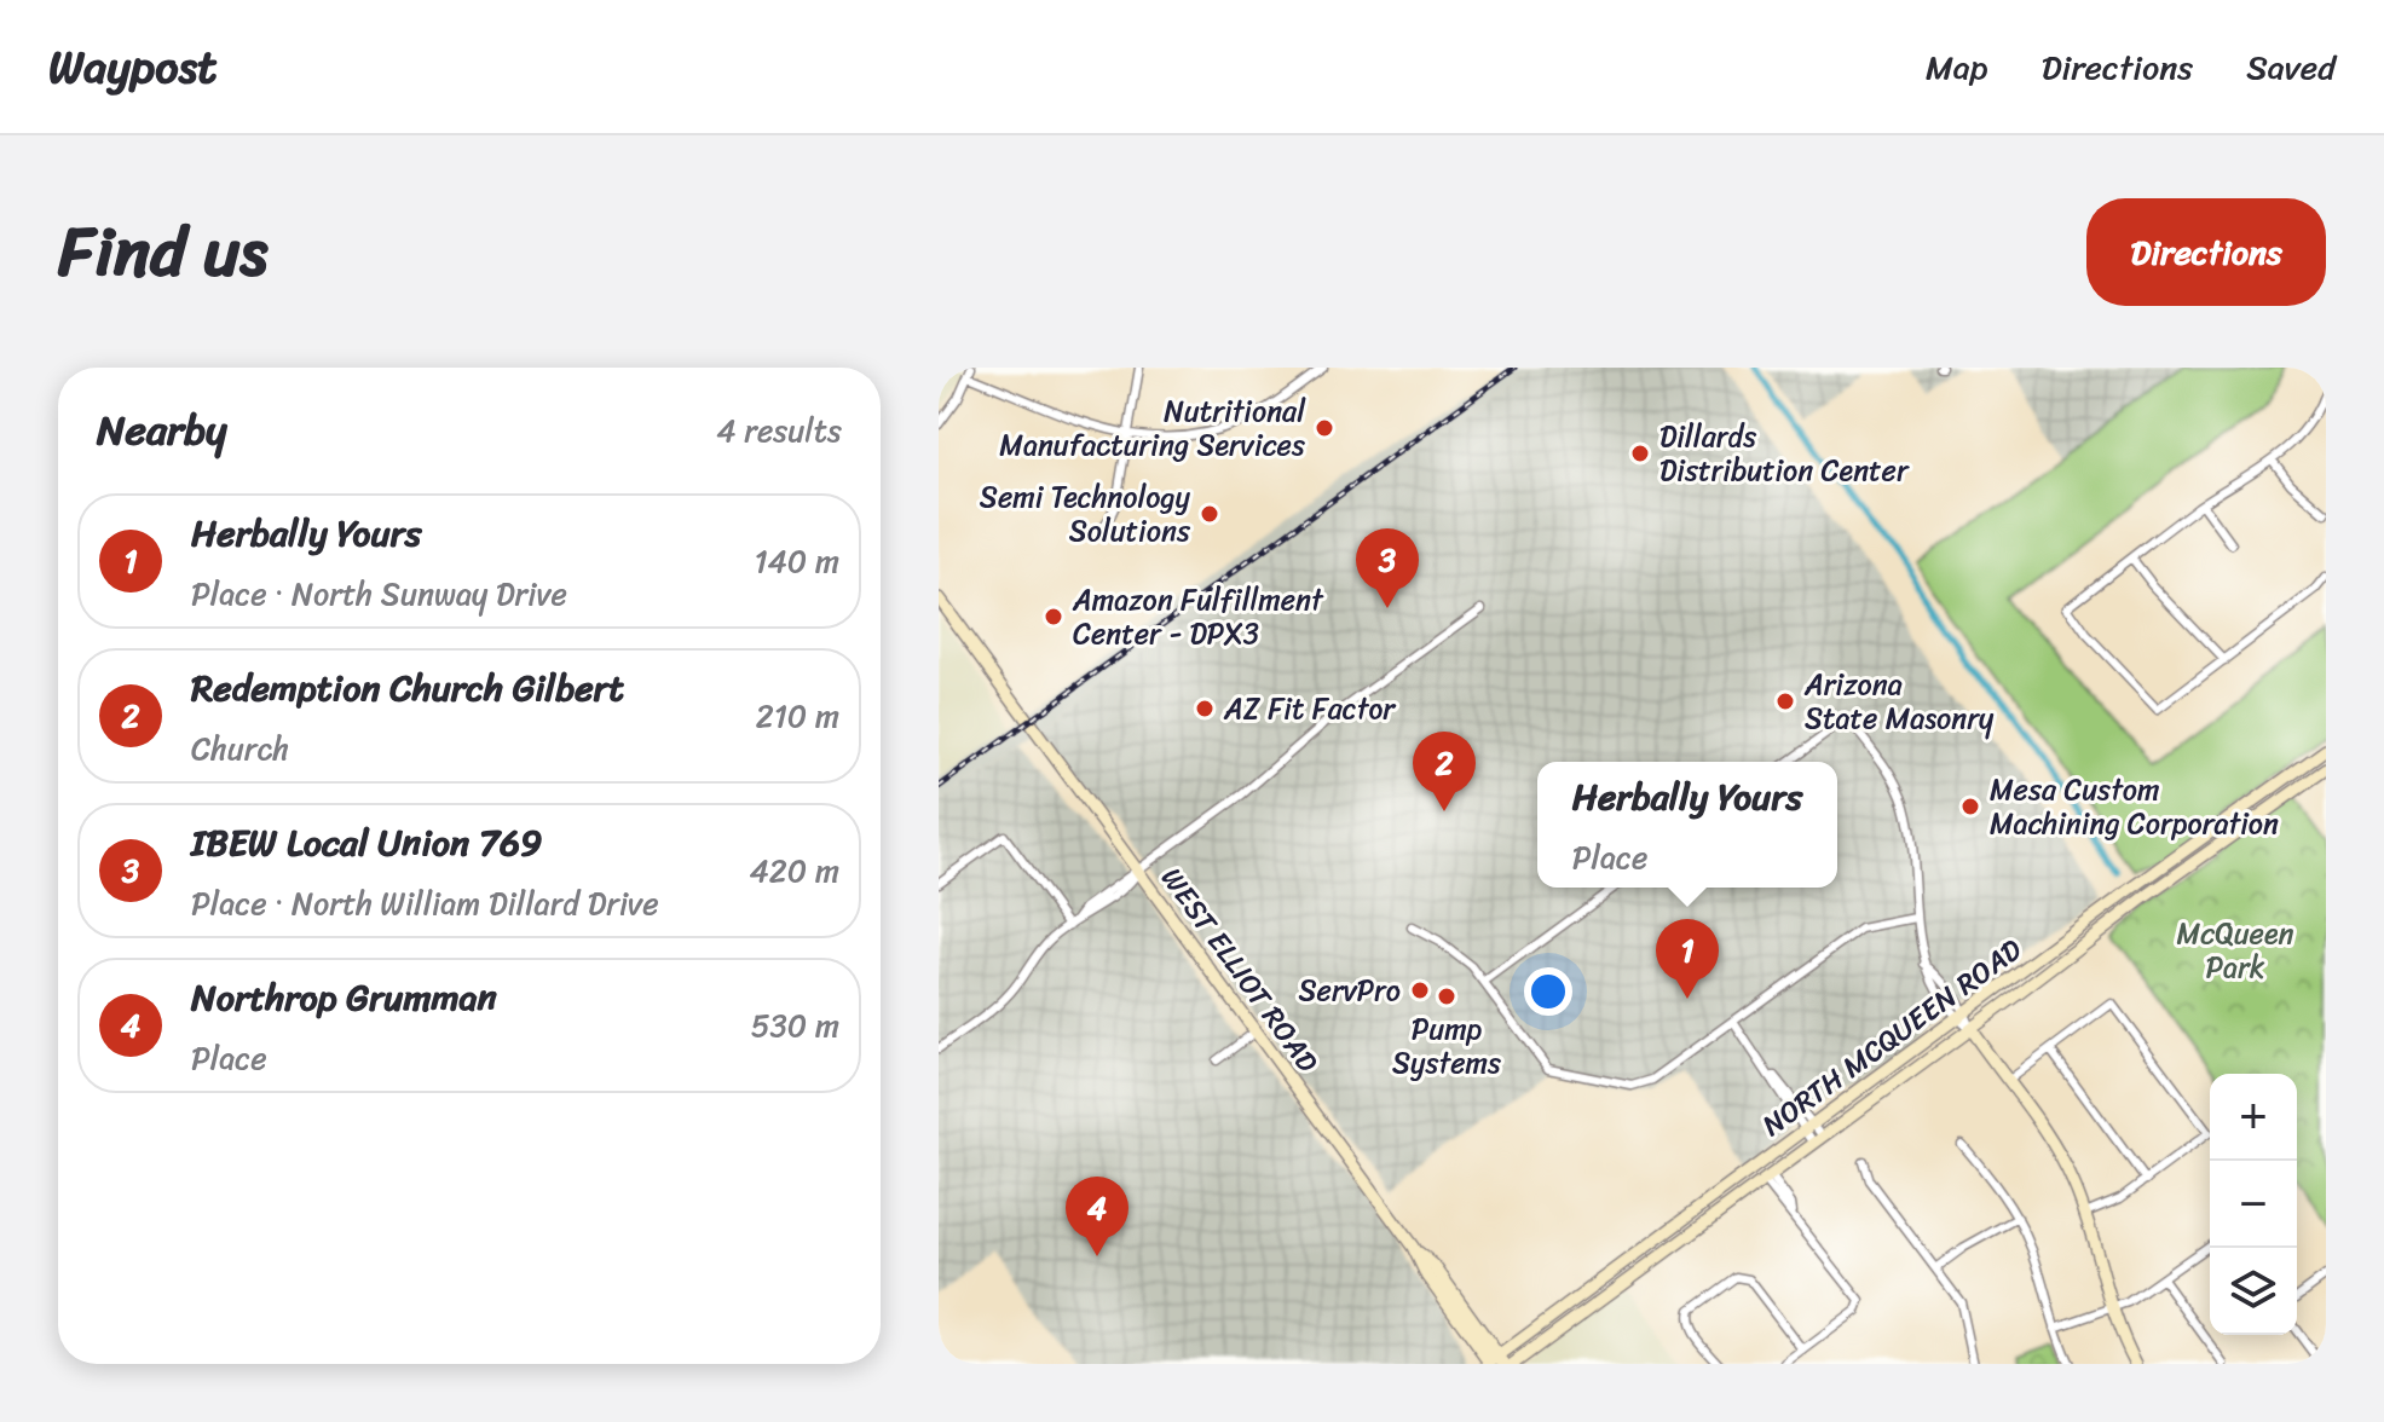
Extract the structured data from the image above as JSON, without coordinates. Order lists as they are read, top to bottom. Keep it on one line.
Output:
{"streets":{"main road":["WEST ELLIOT ROAD","NORTH MCQUEEN ROAD"]},"crossings":[["WEST ELLIOT ROAD","NORTH MCQUEEN ROAD"]],"parks":["McQueen Park"],"places":["Nutritional Manufacturing Services","Dillards Distribution Center","Semi Technology Solutions","Amazon Fulfillment Center - DPX3","Arizona State Masonry","AZ Fit Factor","Mesa Custom Machining Corporation","ServPro","Pump Systems"],"page":{"header":"Waypost","nav":["Map","Directions","Saved"],"title":"Find us","buttons":"Directions","heading":["Nearby","4 results"],"list":[{"mark":"1","name":"Herbally Yours","note":"Place · North Sunway Drive","value":"140 m"},{"mark":"2","name":"Redemption Church Gilbert","note":"Church","value":"210 m"},{"mark":"3","name":"IBEW Local Union 769","note":"Place · North William Dillard Drive","value":"420 m"},{"mark":"4","name":"Northrop Grumman","note":"Place","value":"530 m"}],"pins":["3","2","1","4"],"popup":["Herbally Yours","Place"],"map_buttons":["+","−"]}}
